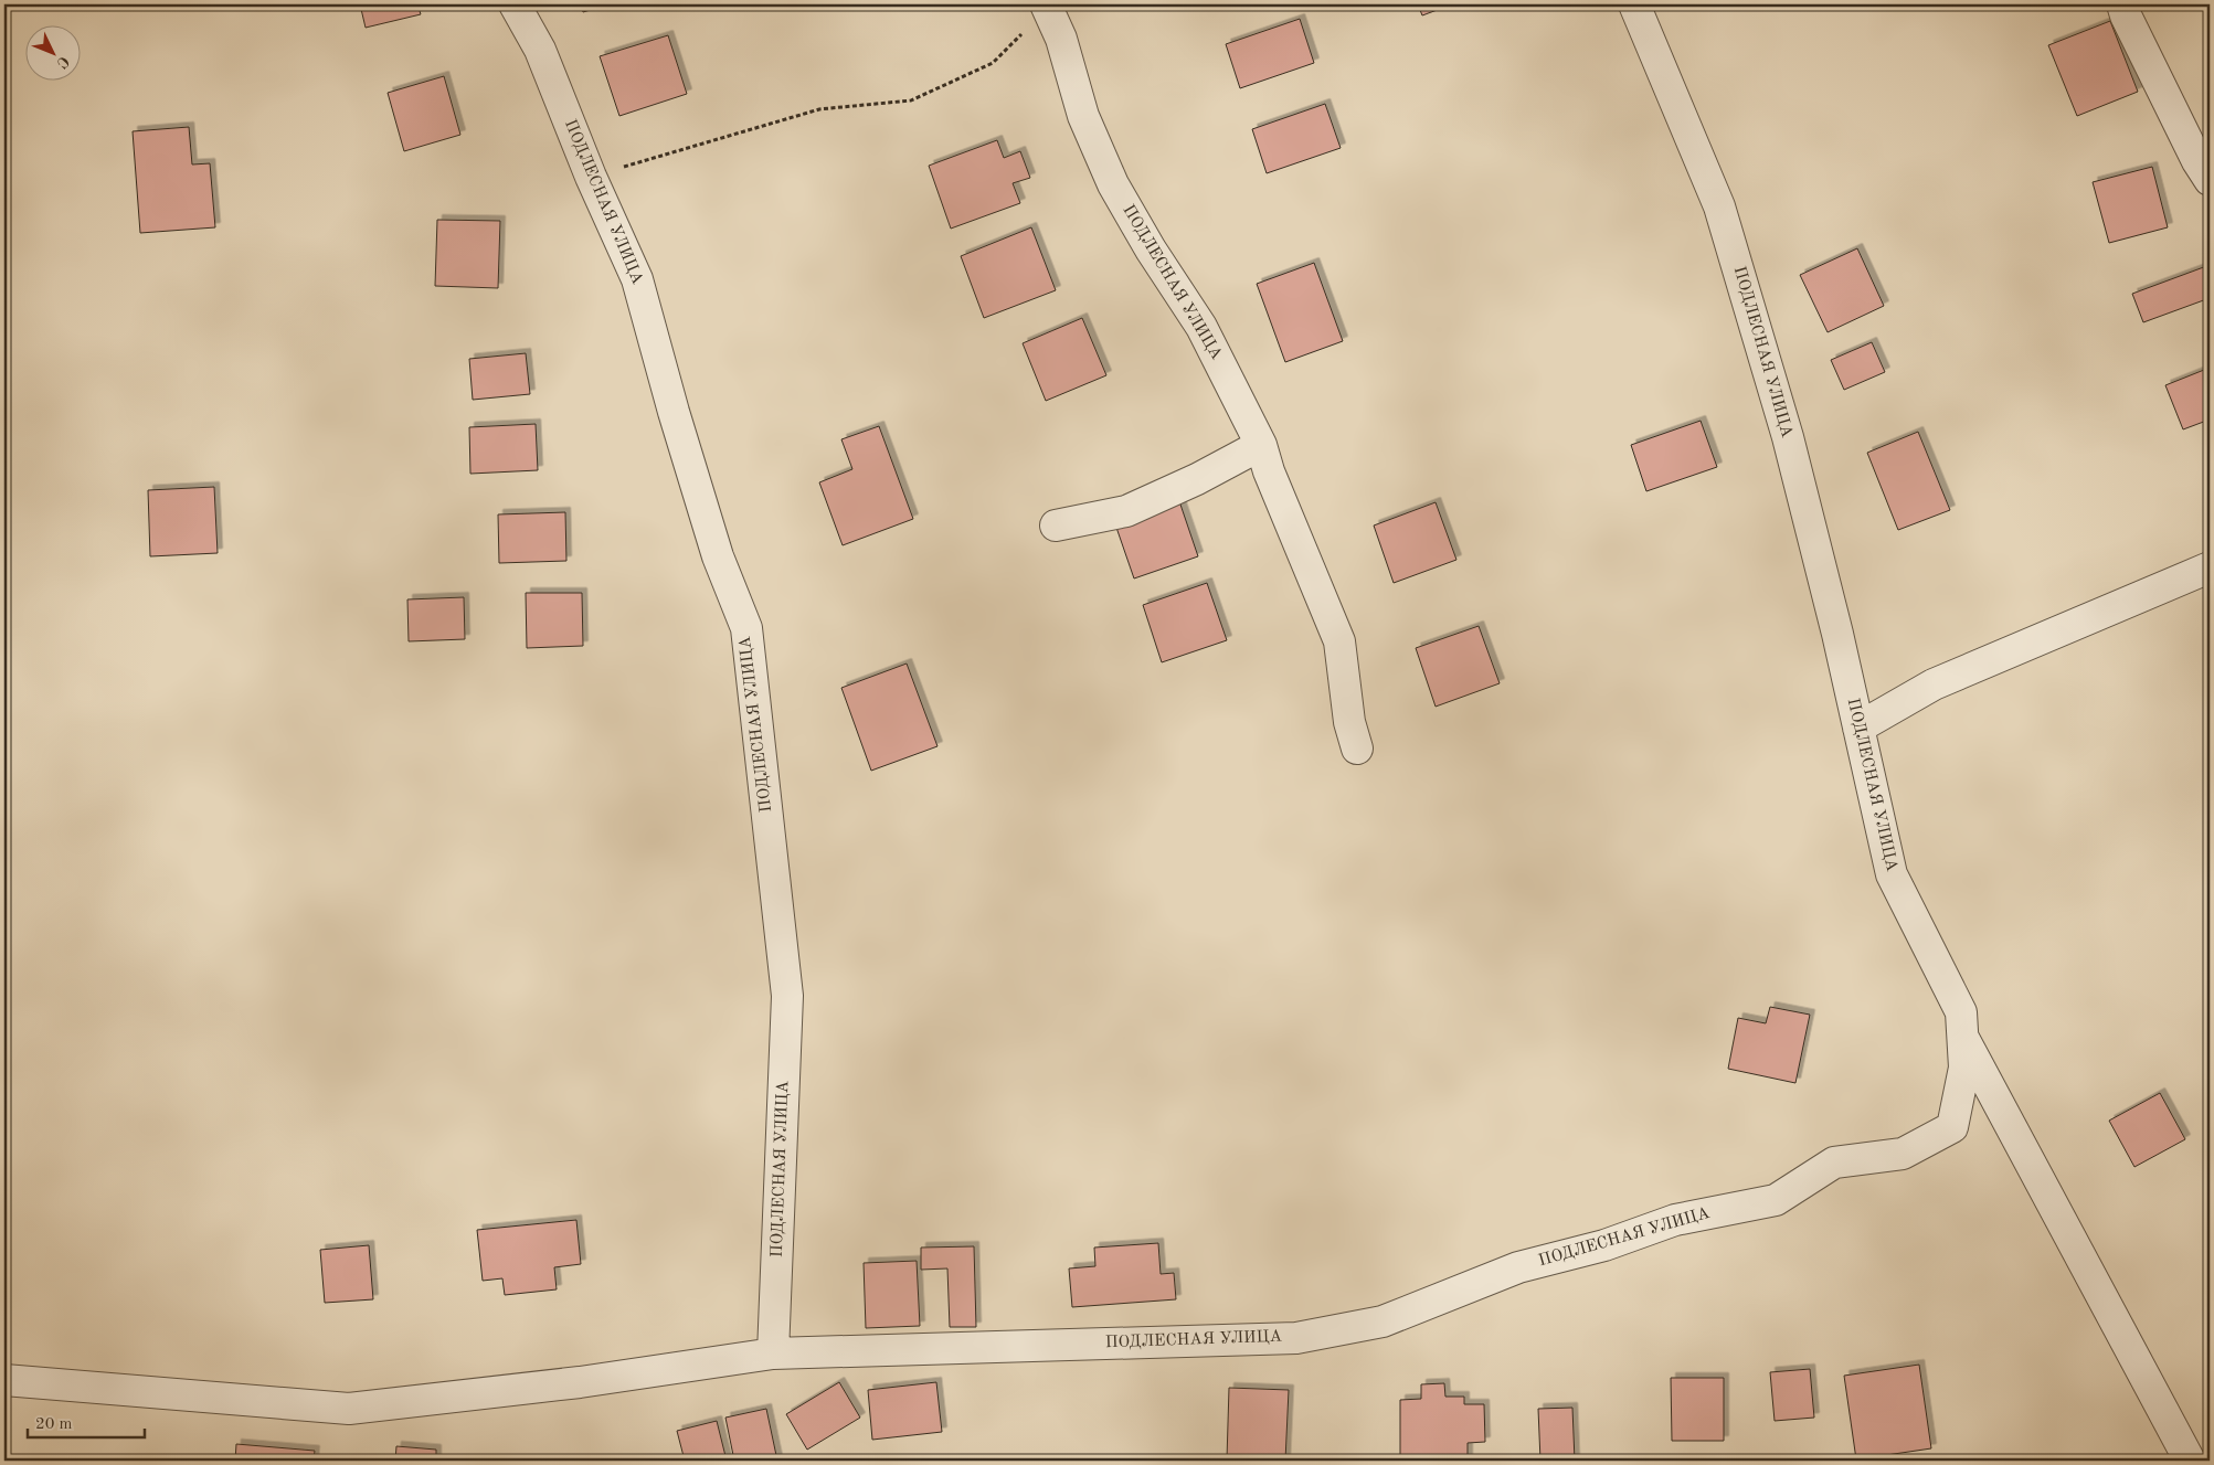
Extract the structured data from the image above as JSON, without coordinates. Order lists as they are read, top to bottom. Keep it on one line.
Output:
{"streets":{"street":["ПОДЛЕСНАЯ УЛИЦА"]},"scale_bar":"20 m","north":"bottom right"}
